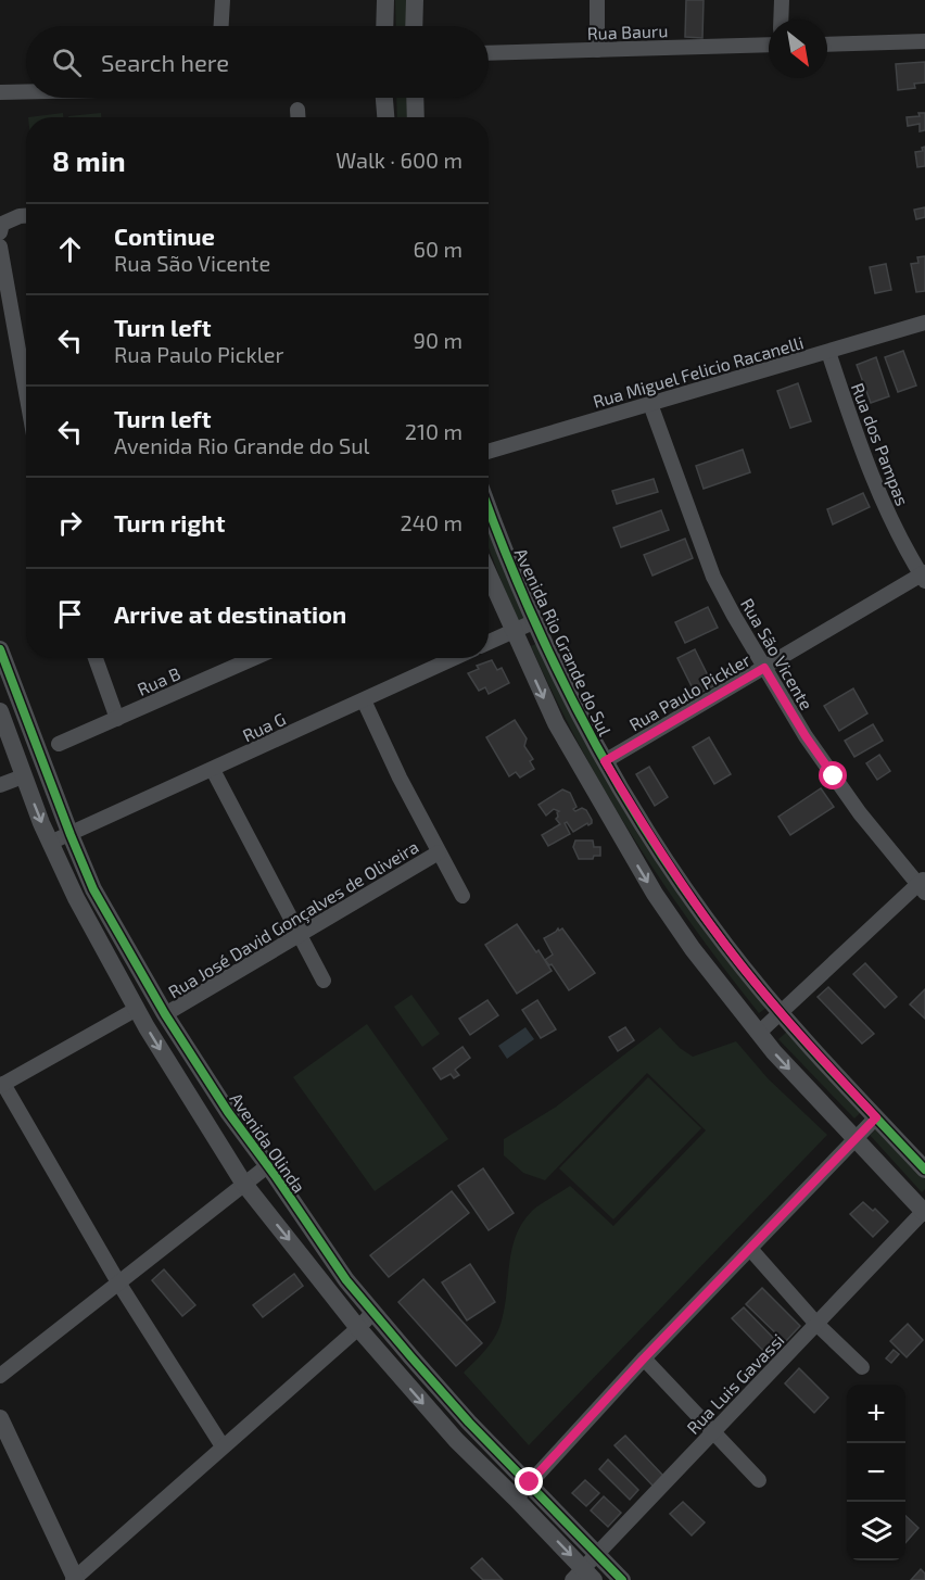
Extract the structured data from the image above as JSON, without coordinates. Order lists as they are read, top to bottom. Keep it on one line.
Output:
{"streets":{"street":["Rua Bauru","Rua Miguel Felicio Racanelli","Rua dos Pampas","Avenida Rio Grande do Sul","Rua São Vicente","Rua B","Rua Paulo Pickler","Rua G","Rua José David Gonçalves de Oliveira","Avenida Olinda","Rua Luis Gavassi"]},"crossings":[["Rua Miguel Felicio Racanelli","Rua dos Pampas"],["Rua Miguel Felicio Racanelli","Rua São Vicente"],["Rua dos Pampas","Rua Paulo Pickler"],["Avenida Rio Grande do Sul","Rua Paulo Pickler"],["Rua São Vicente","Rua Paulo Pickler"],["Rua G","Avenida Olinda"],["Rua José David Gonçalves de Oliveira","Avenida Olinda"],["Avenida Olinda","Rua Luis Gavassi"]],"north":"bottom right","page":{"search":"Search here","heading":["8 min","Walk · 600 m"],"list":[["Continue","Rua São Vicente","60 m"],["Turn left","Rua Paulo Pickler","90 m"],["Turn left","Avenida Rio Grande do Sul","210 m"],["Turn right","240 m"],"Arrive at destination"],"map_buttons":["+","−"]}}
